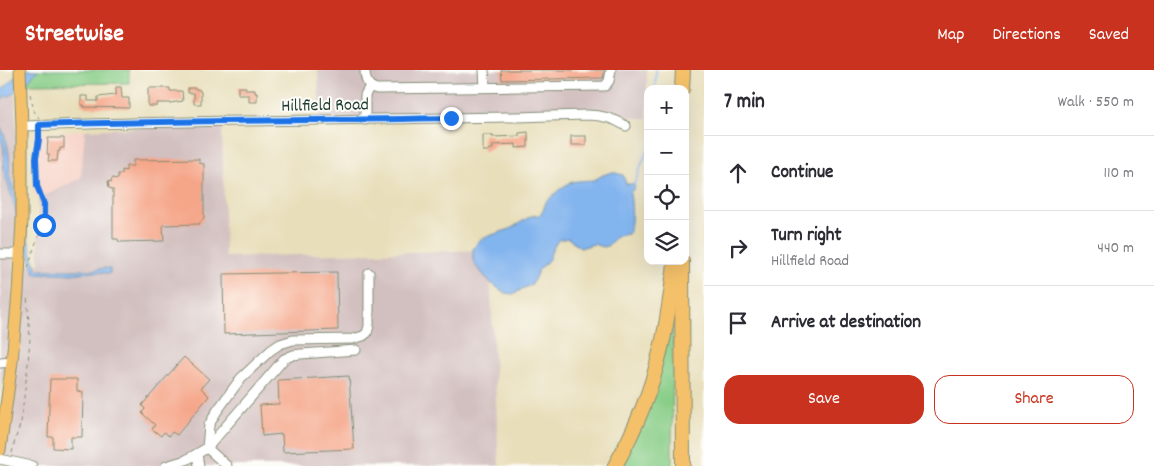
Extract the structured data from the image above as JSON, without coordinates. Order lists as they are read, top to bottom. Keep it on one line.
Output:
{"streets":{"street":["Hillfield Road"]},"page":{"header":"Streetwise","nav":["Map","Directions","Saved"],"heading":["7 min","Walk · 550 m"],"map_buttons":["+","−"],"list":[["Continue","110 m"],["Turn right","Hillfield Road","440 m"],"Arrive at destination"],"buttons":["Save","Share"]}}
